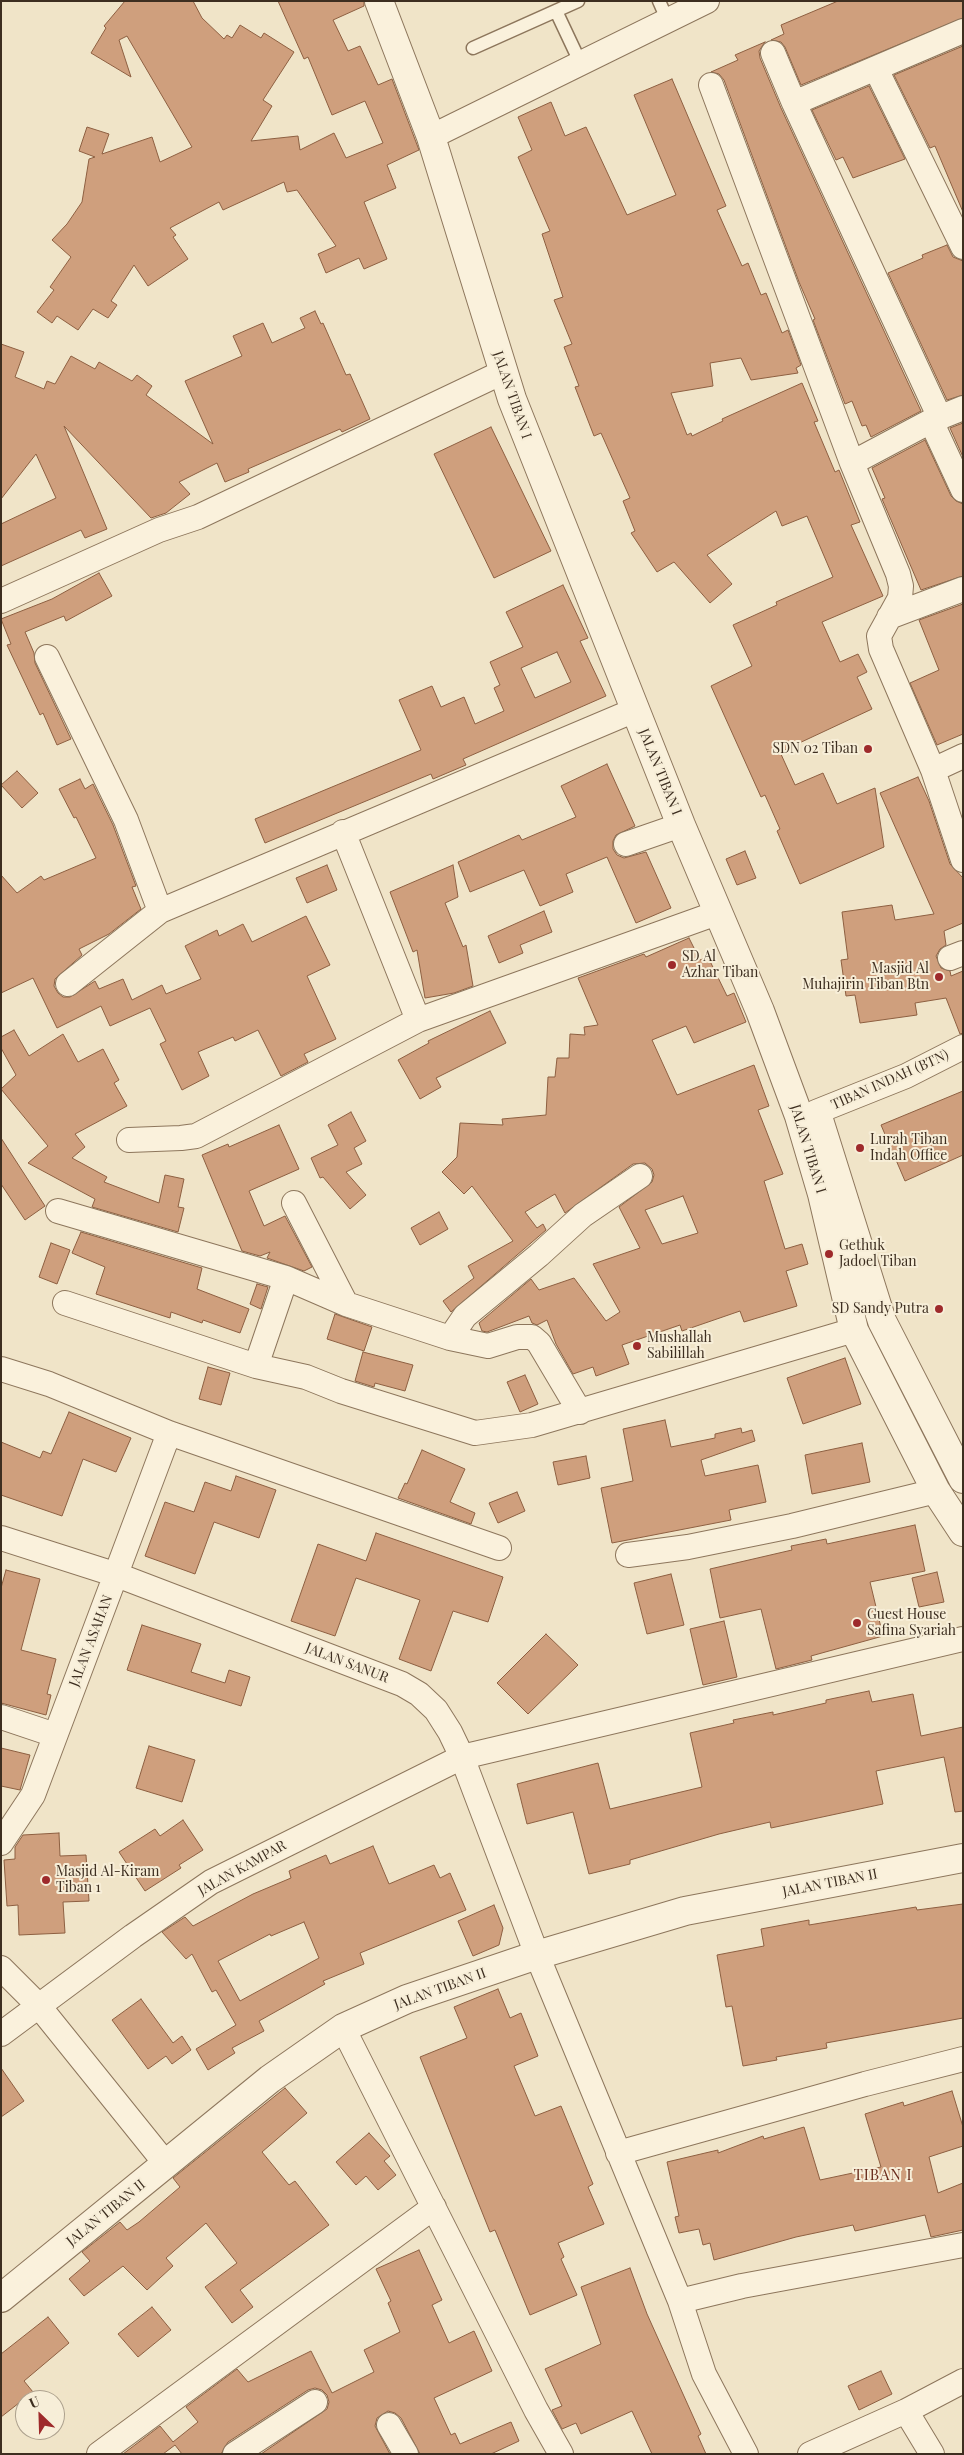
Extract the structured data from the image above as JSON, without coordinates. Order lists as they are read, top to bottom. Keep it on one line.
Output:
{"streets":{"street":["JALAN TIBAN I","TIBAN INDAH (BTN)","JALAN ASAHAN","JALAN SANUR","JALAN KAMPAR","JALAN TIBAN II"]},"crossings":[["JALAN TIBAN I","TIBAN INDAH (BTN)"],["JALAN ASAHAN","JALAN SANUR"],["JALAN SANUR","JALAN KAMPAR"],["JALAN SANUR","JALAN TIBAN II"]],"districts":["TIBAN I"],"places":["SDN 02 Tiban","SD Al Azhar Tiban","Masjid Al Muhajirin Tiban Btn","Lurah Tiban Indah Office","Gethuk Jadoel Tiban","SD Sandy Putra","Mushallah Sabilillah","Guest House Safina Syariah","Masjid Al-Kiram Tiban 1"],"north":"top left"}
